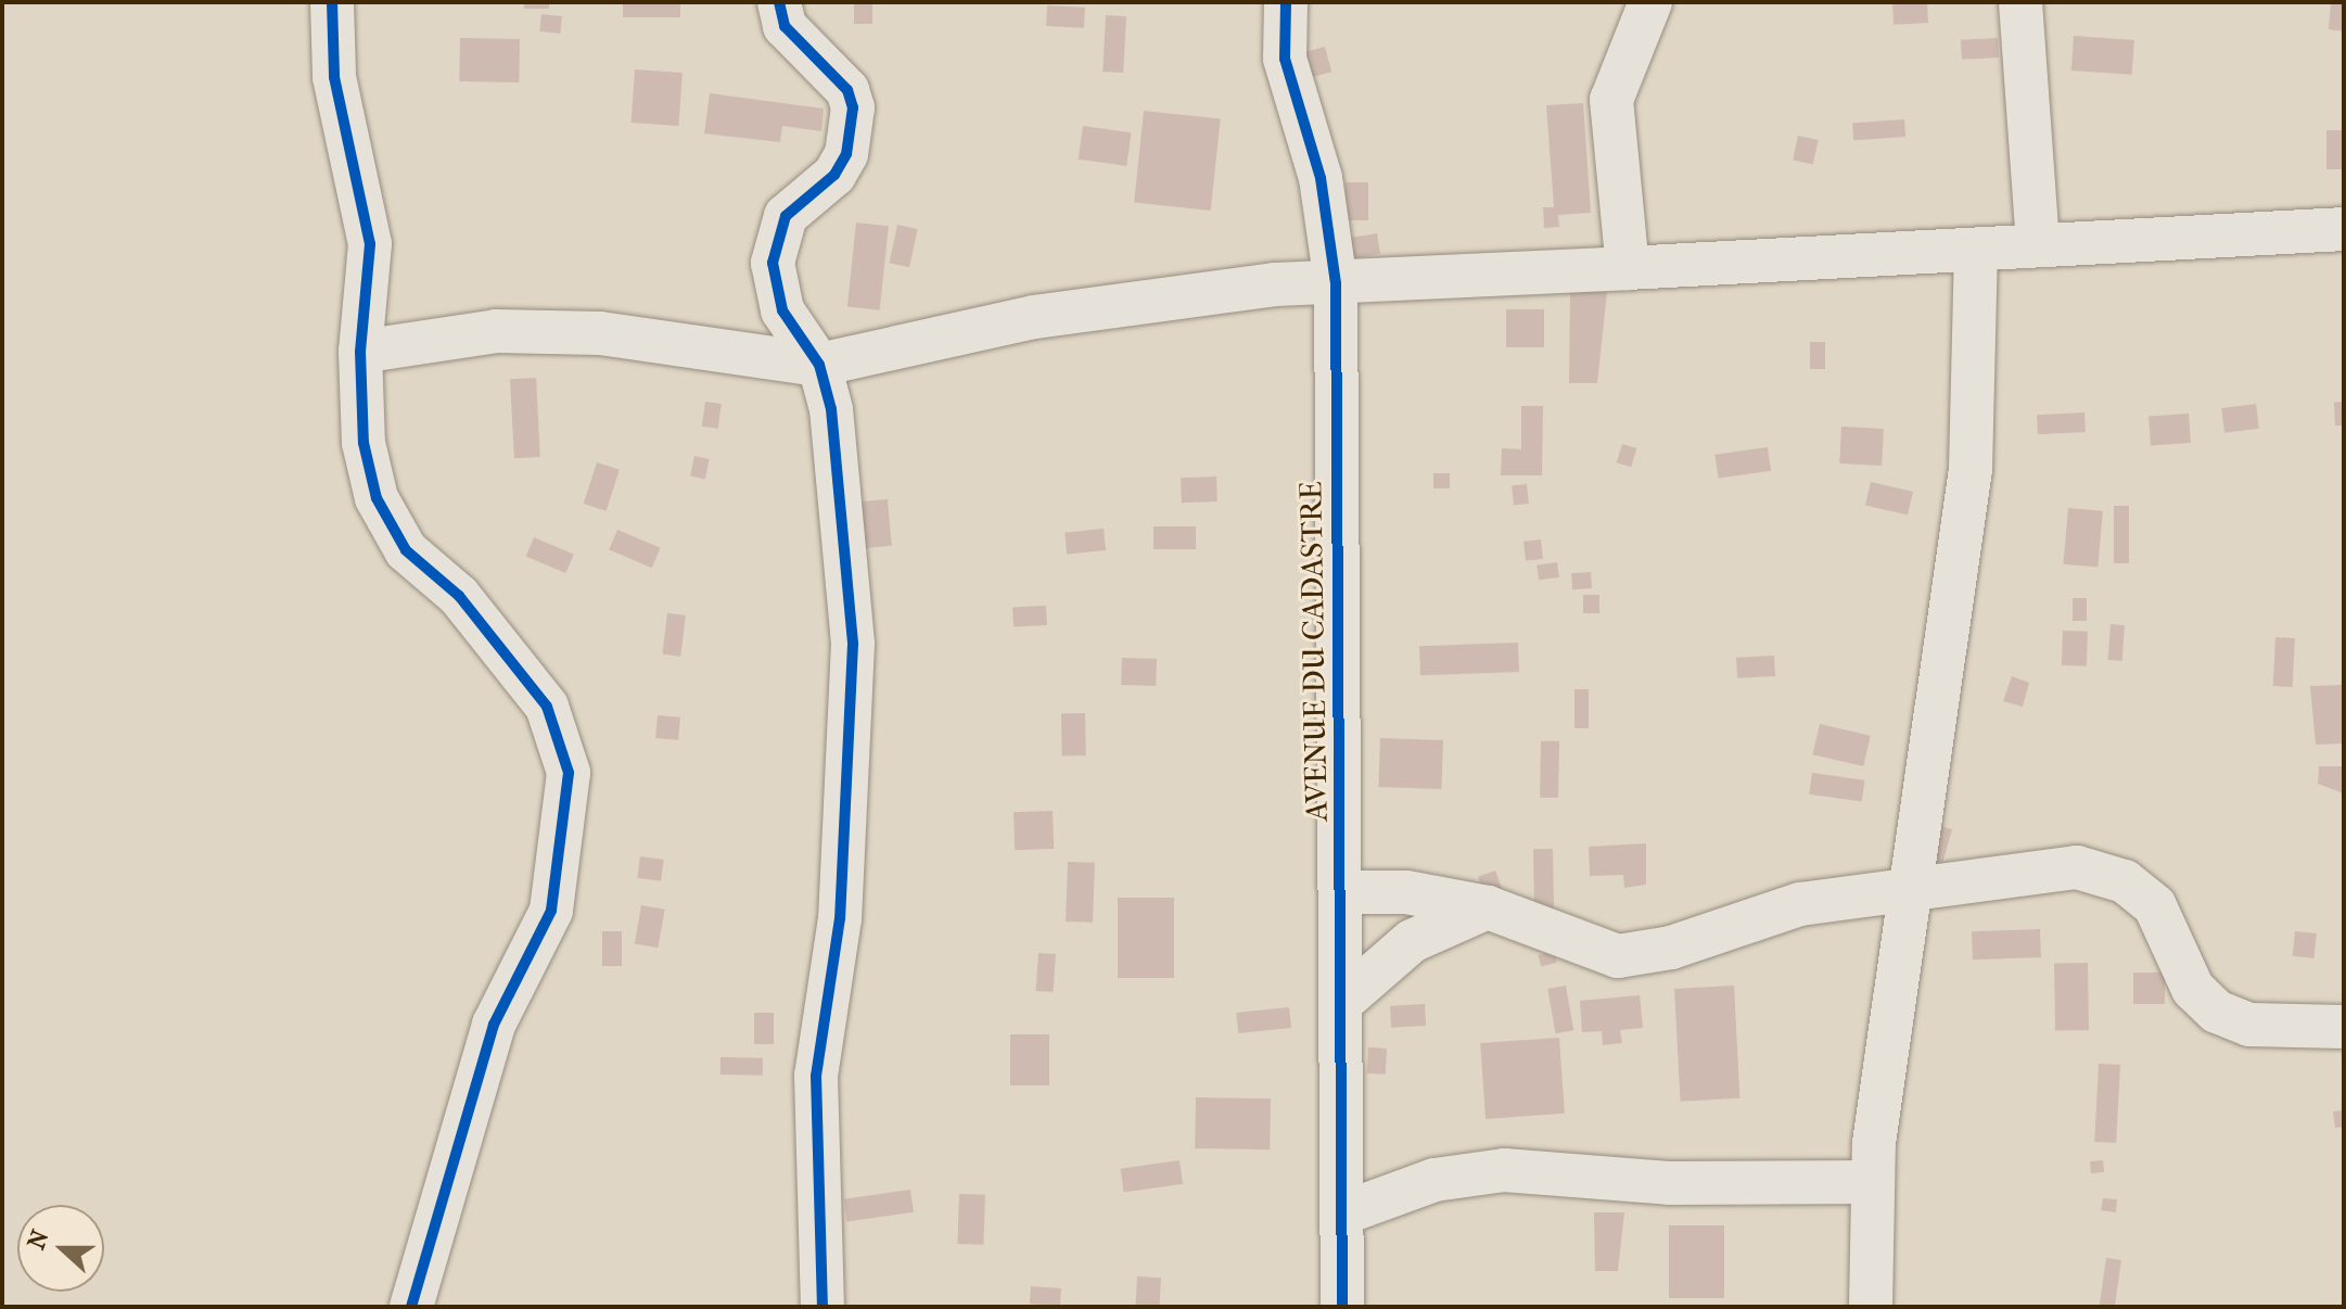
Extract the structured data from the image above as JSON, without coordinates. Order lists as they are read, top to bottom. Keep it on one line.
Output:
{"streets":{"street":["AVENUE DU CADASTRE"]},"north":"left"}
